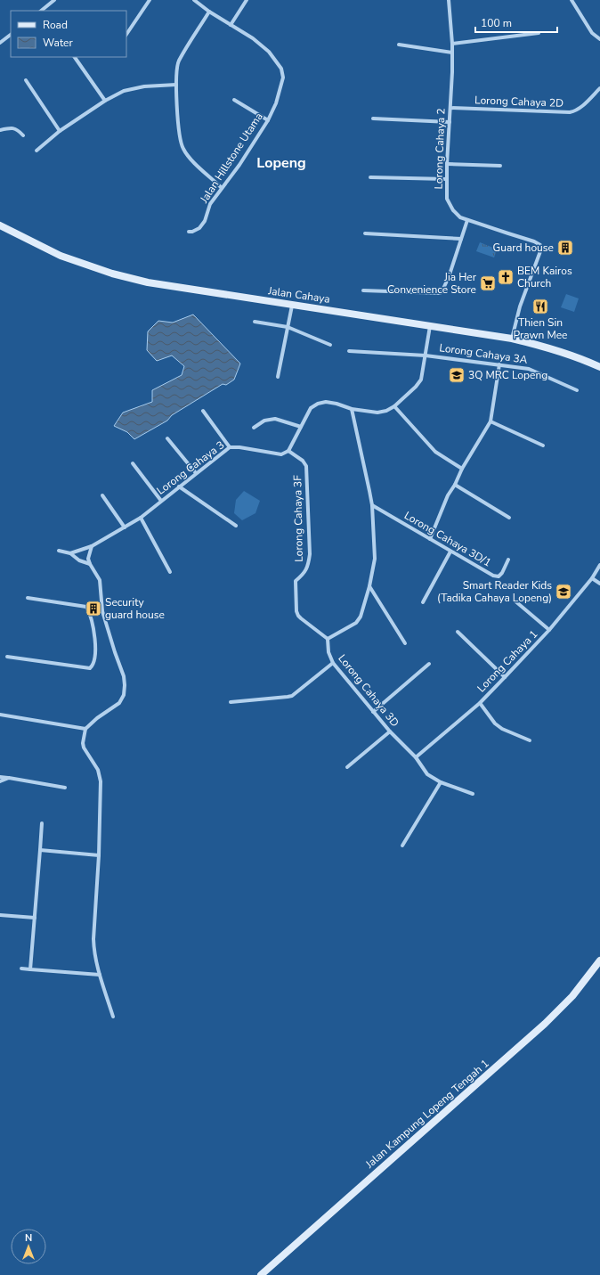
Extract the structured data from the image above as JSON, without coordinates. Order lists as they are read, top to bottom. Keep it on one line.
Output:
{"streets":{"street":["Lorong Cahaya 2D","Lorong Cahaya 2","Jalan Hillstone Utama","Jalan Cahaya","Lorong Cahaya 3A","Lorong Cahaya 3","Lorong Cahaya 3F","Lorong Cahaya 3D/1","Lorong Cahaya 1","Lorong Cahaya 3D","Jalan Kampung Lopeng Tengah 1"]},"crossings":[["Lorong Cahaya 2D","Lorong Cahaya 2"],["Lorong Cahaya 2","Jalan Cahaya"],["Lorong Cahaya 3","Lorong Cahaya 3F"],["Lorong Cahaya 3F","Lorong Cahaya 3D"],["Lorong Cahaya 1","Lorong Cahaya 3D"]],"districts":["Lopeng"],"places":{"building":["Guard house","Security guard house"],"church":["BEM Kairos Church"],"supermarket":["Jia Her Convenience Store"],"restaurant":["Thien Sin Prawn Mee"],"school or university":["3Q MRC Lopeng","Smart Reader Kids (Tadika Cahaya Lopeng)"]},"legend":["Road","Water"],"scale_bar":"100 m","north":"top"}
